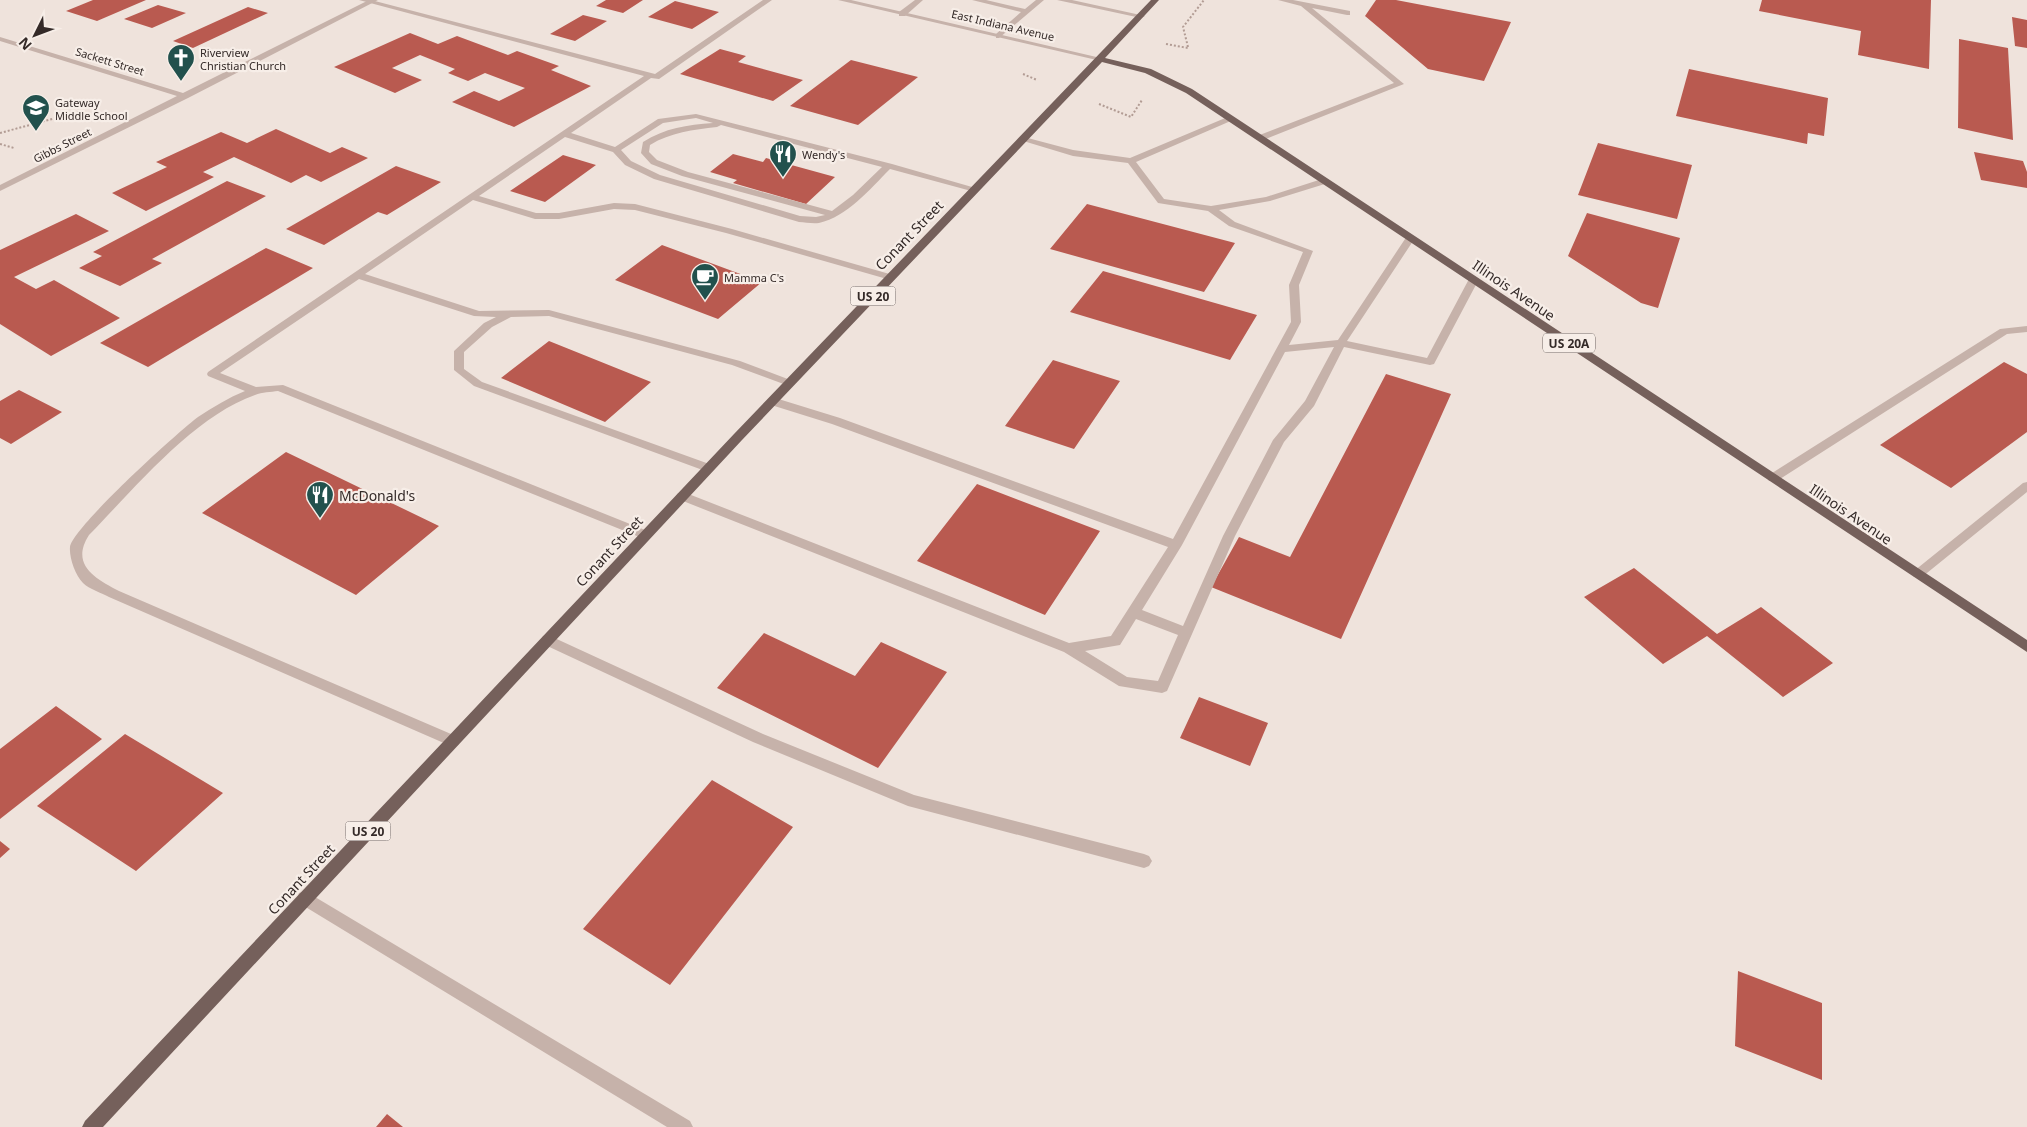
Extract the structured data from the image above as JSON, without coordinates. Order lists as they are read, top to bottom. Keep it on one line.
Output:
{"streets":{"main road":["Conant Street","Illinois Avenue","US 20","US 20A"],"street":["East Indiana Avenue","Sackett Street","Gibbs Street"]},"crossings":[["East Indiana Avenue","Conant Street"],["East Indiana Avenue","Illinois Avenue"],["Sackett Street","Gibbs Street"],["Conant Street","Illinois Avenue"]],"places":{"church":["Riverview Christian Church"],"school or university":["Gateway Middle School"],"restaurant":["Wendy's","McDonald's"],"cafe":["Mamma C's"]},"north":"bottom left"}
